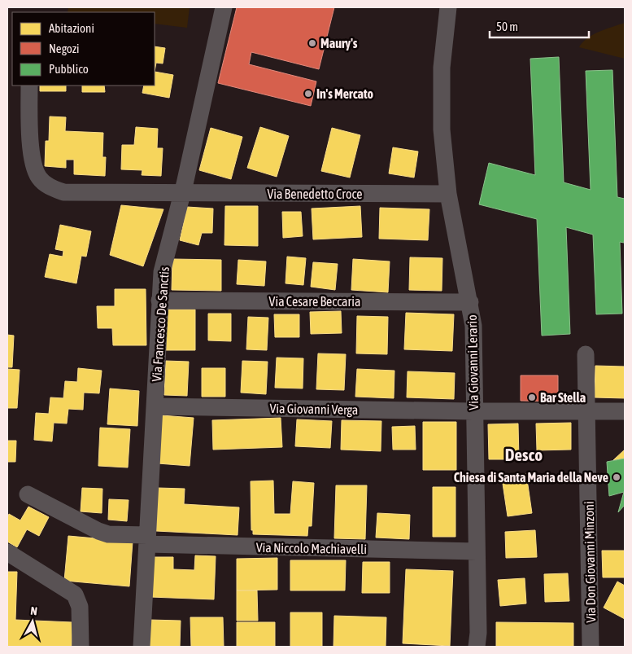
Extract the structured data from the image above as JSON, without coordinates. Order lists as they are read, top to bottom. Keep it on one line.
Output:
{"streets":{"street":["Via Benedetto Croce","Via Cesare Beccaria","Via Francesco De Sanctis","Via Giovanni Lerario","Via Giovanni Verga","Via Niccolo Machiavelli","Via Don Giovanni Minzoni"]},"crossings":[["Via Benedetto Croce","Via Francesco De Sanctis"],["Via Benedetto Croce","Via Giovanni Lerario"],["Via Cesare Beccaria","Via Francesco De Sanctis"],["Via Cesare Beccaria","Via Giovanni Lerario"],["Via Francesco De Sanctis","Via Giovanni Verga"],["Via Francesco De Sanctis","Via Niccolo Machiavelli"],["Via Giovanni Lerario","Via Giovanni Verga"],["Via Giovanni Lerario","Via Niccolo Machiavelli"],["Via Giovanni Verga","Via Don Giovanni Minzoni"]],"districts":["Desco"],"places":["Maury's","In's Mercato","Bar Stella","Chiesa di Santa Maria della Neve"],"legend":["Abitazioni","Negozi","Pubblico"],"scale_bar":"50 m","north":"top"}
